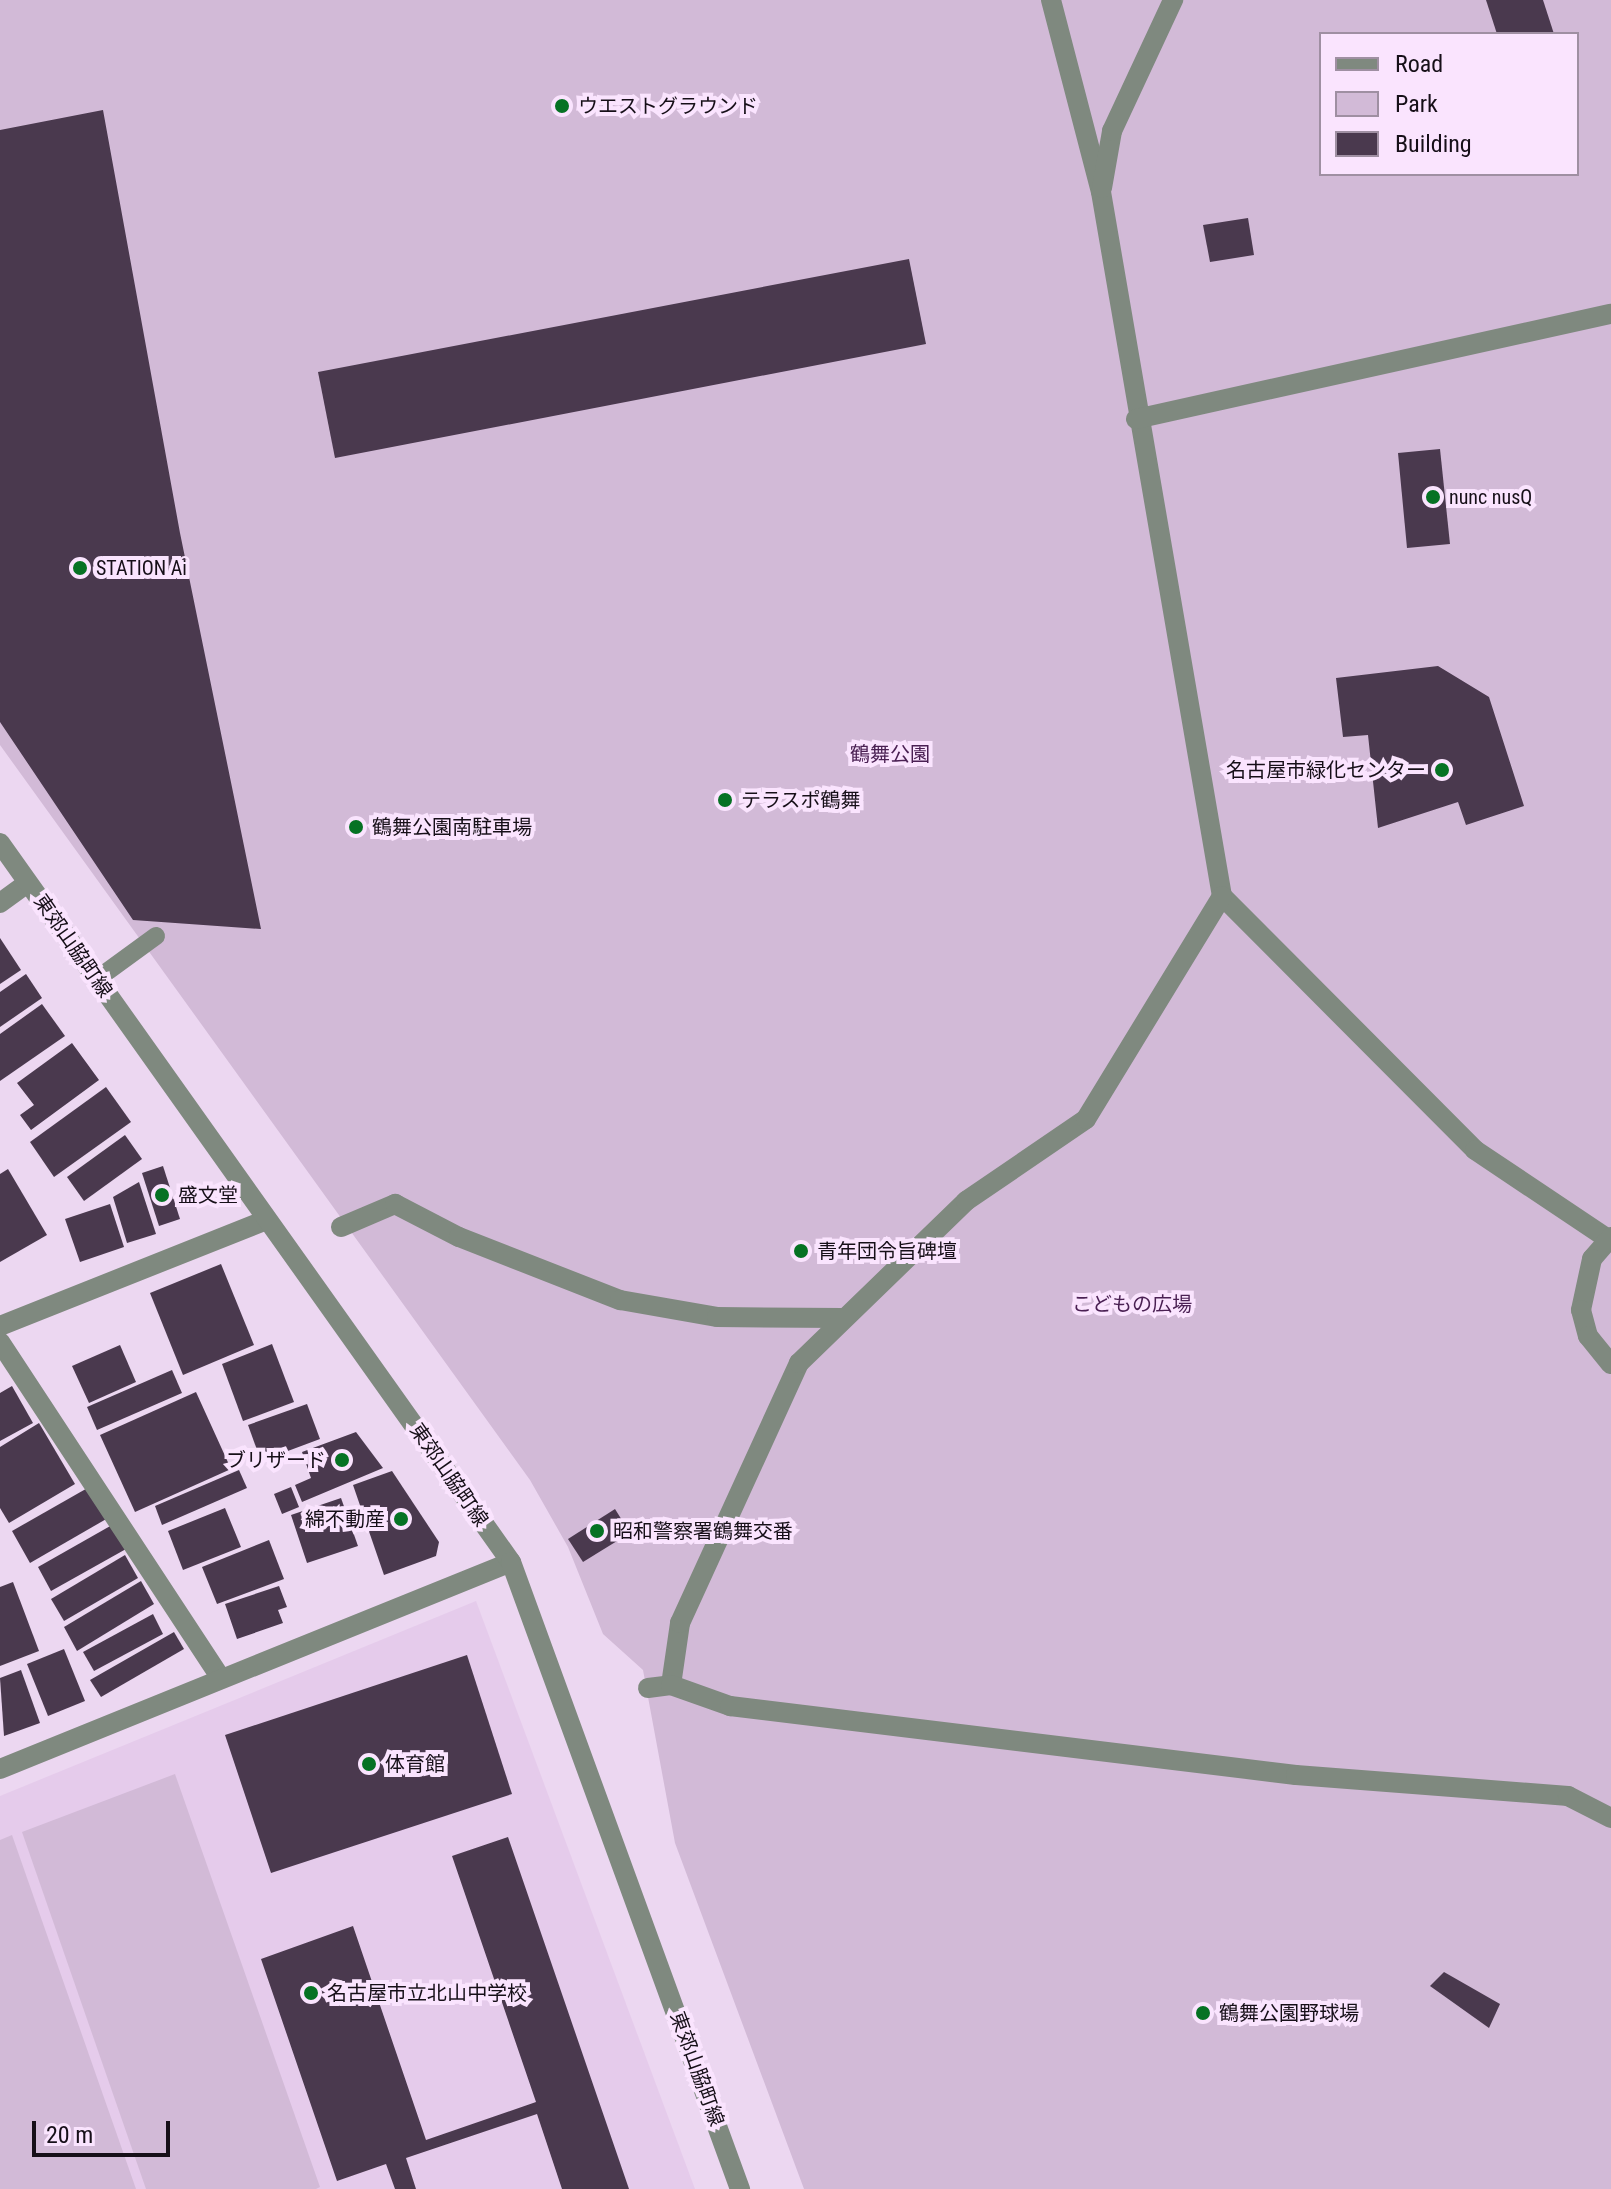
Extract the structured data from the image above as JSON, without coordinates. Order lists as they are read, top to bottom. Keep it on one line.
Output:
{"streets":{"street":["東郊山脇町線"]},"parks":["鶴舞公園","こどもの広場"],"places":["ウエストグラウンド","nunc nusQ","STATION Ai","名古屋市緑化センター","テラスポ鶴舞","鶴舞公園南駐車場","盛文堂","青年団令旨碑壇","ブリザード","綿不動産","昭和警察署鶴舞交番","体育館","名古屋市立北山中学校","鶴舞公園野球場"],"legend":["Road","Park","Building"],"scale_bar":"20 m"}
